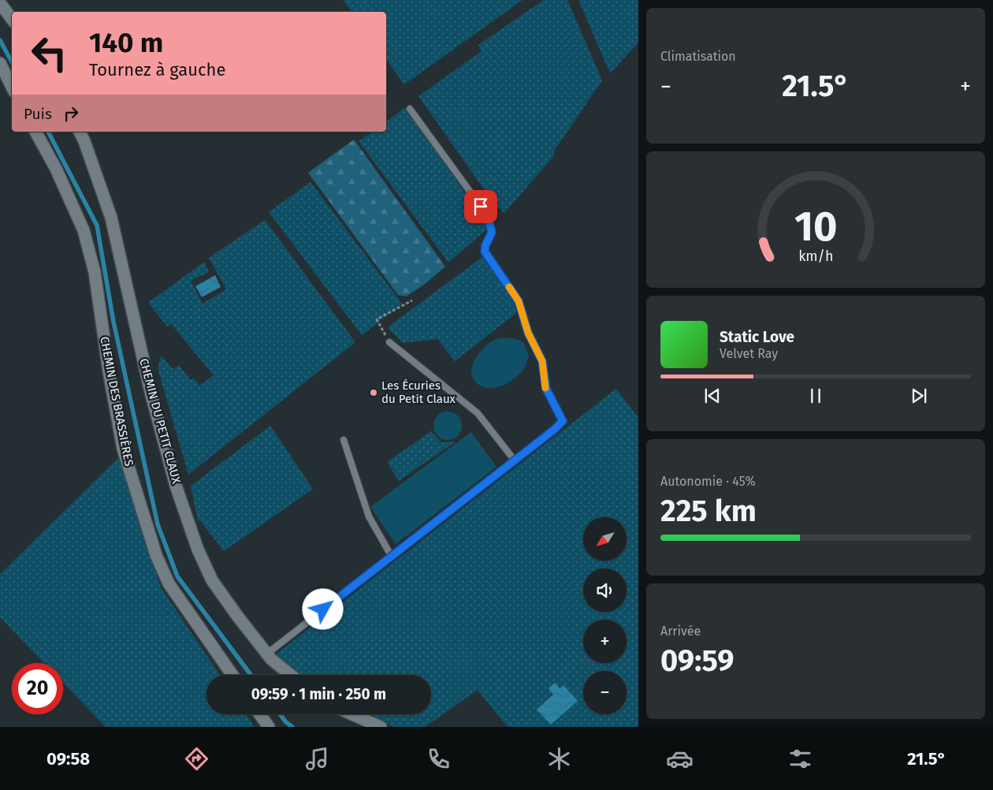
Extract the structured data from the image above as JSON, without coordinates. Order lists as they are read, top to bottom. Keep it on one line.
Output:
{"streets":{"street":["CHEMIN DES BRASSIÈRES","CHEMIN DU PETIT CLAUX"]},"places":["Les Écuries du Petit Claux"],"north":"bottom left","page":{"tile":["Climatisation",["Autonomie · 45%","225 km"],["Arrivée","09:59"]],"turn":["140 m","Tournez à gauche"],"heat":["−","21.5°","+"],"then":"Puis","song":["Static Love","Velvet Ray"],"map_buttons":["+","−"],"limit":"20","trip":"09:59 · 1 min · 250 m","tabs":["09:58","21.5°"],"gauge":["10","km/h"]}}
